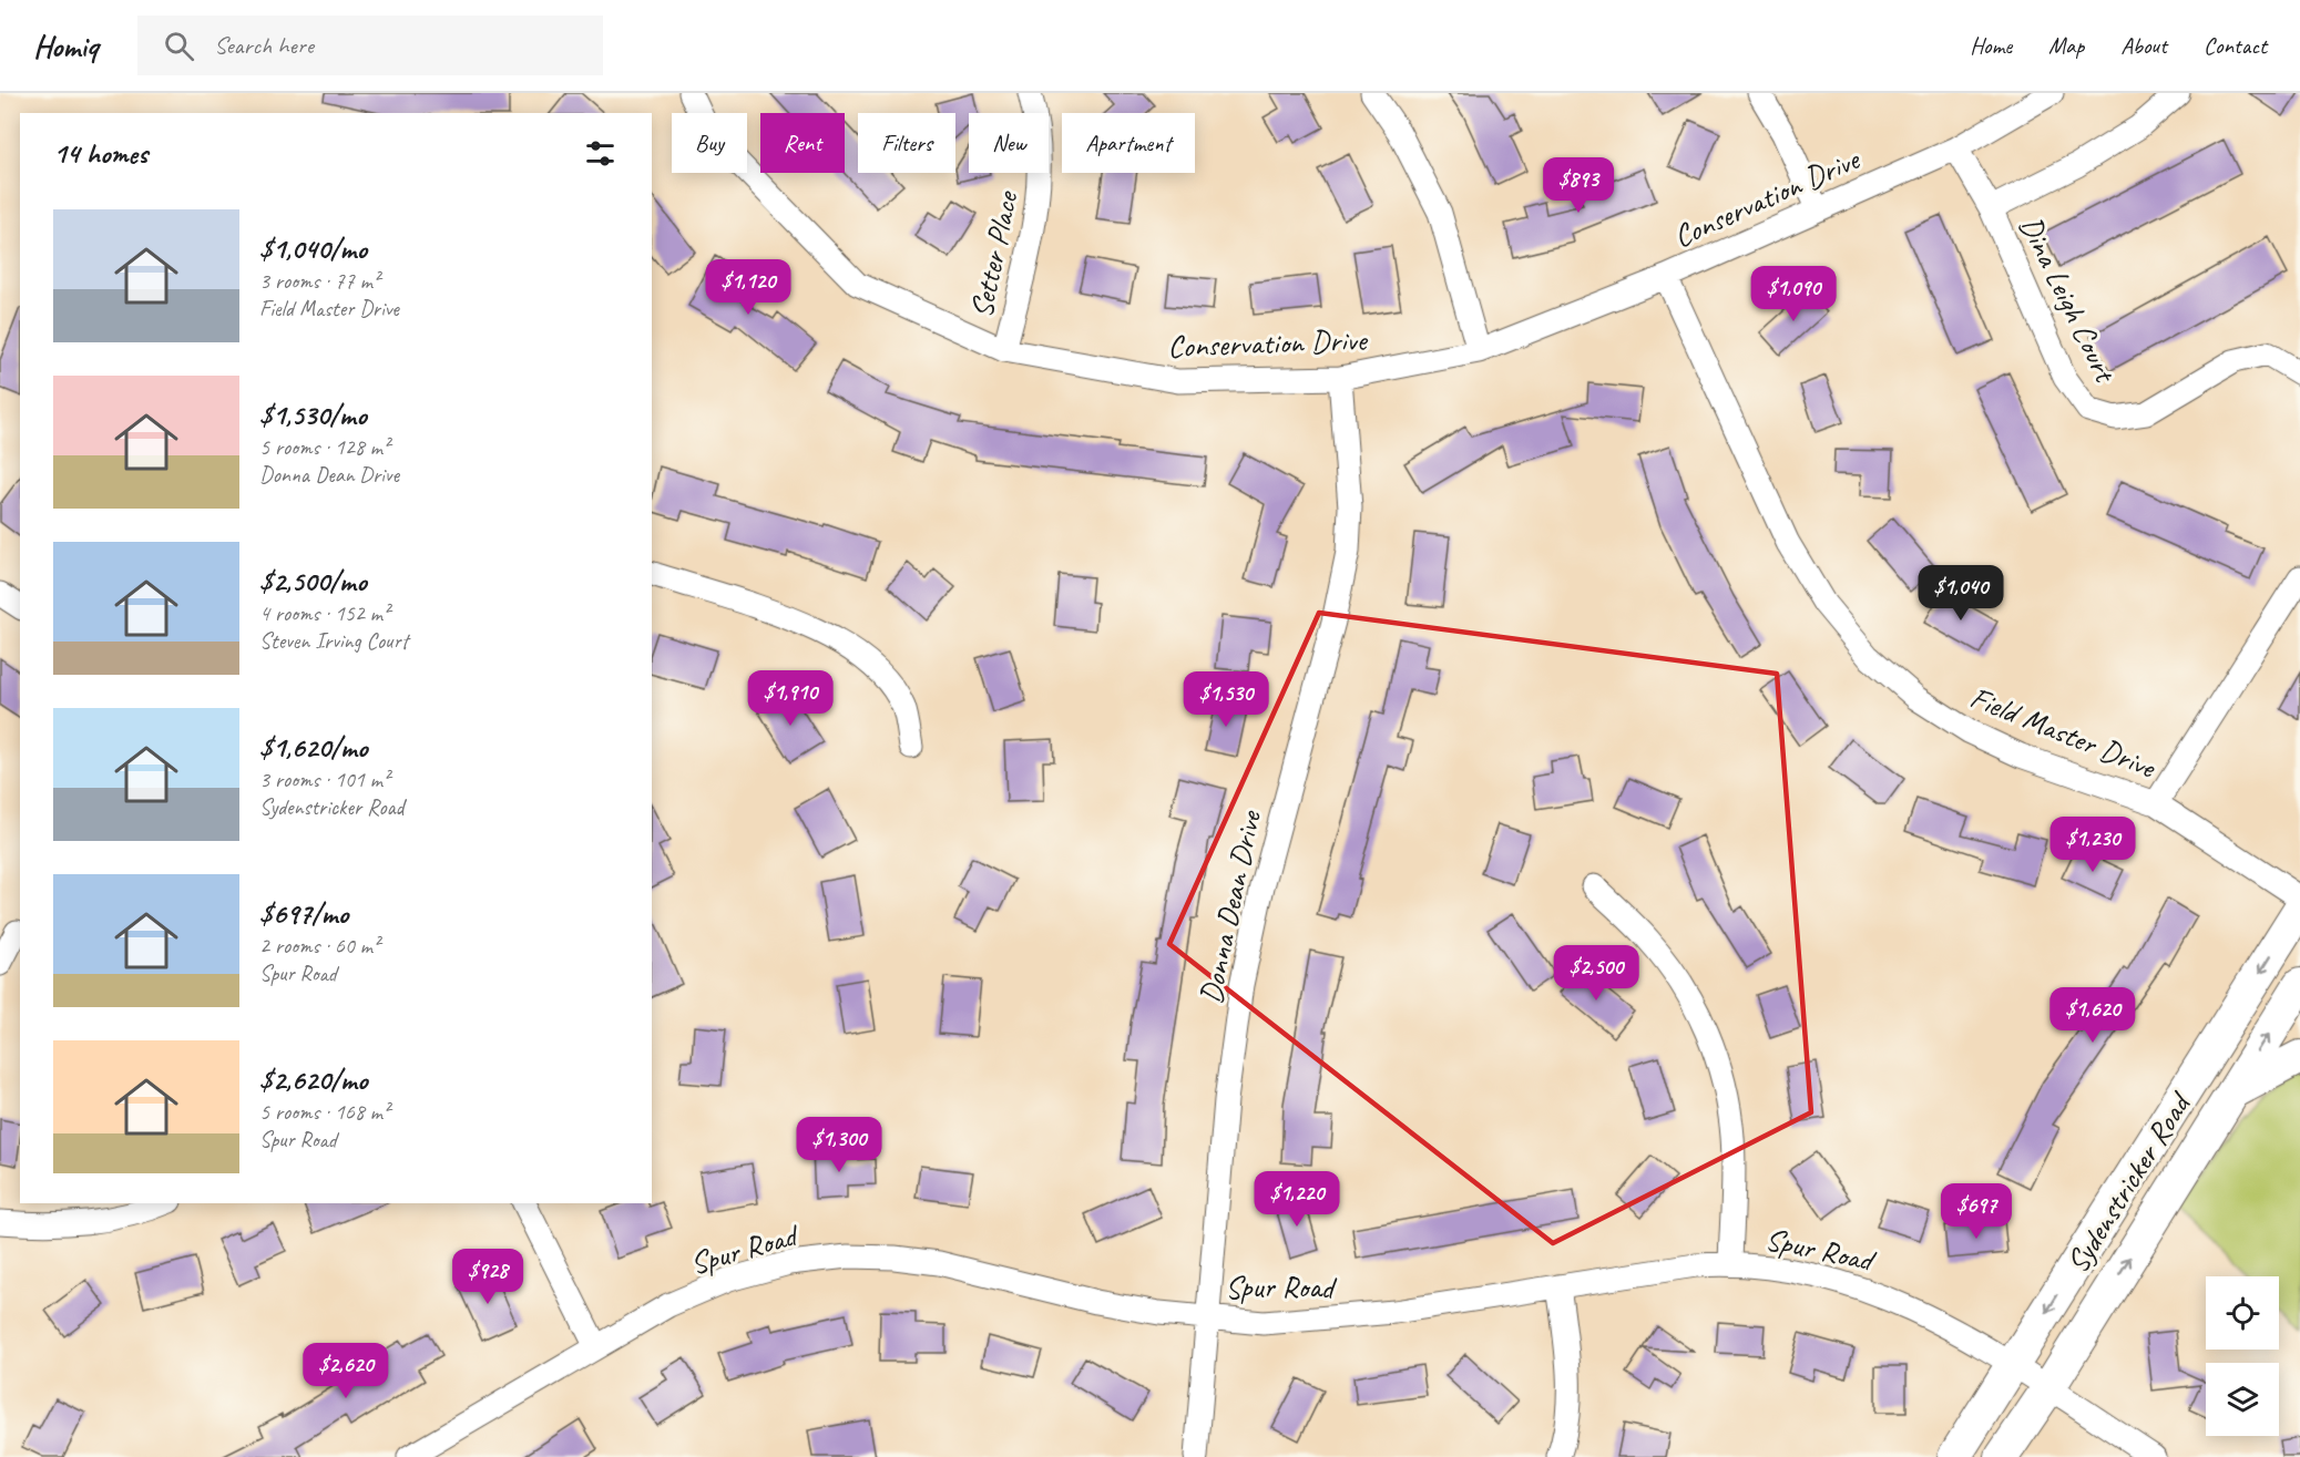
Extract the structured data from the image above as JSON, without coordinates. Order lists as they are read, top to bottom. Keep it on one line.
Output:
{"streets":{"main road":["Sydenstricker Road"],"street":["Conservation Drive","Setter Place","Dina Leigh Court","Field Master Drive","Donna Dean Drive","Spur Road"]},"crossings":[["Conservation Drive","Setter Place"],["Conservation Drive","Dina Leigh Court"],["Conservation Drive","Field Master Drive"],["Conservation Drive","Donna Dean Drive"],["Donna Dean Drive","Spur Road"],["Sydenstricker Road","Spur Road"]],"page":{"header":"Homiq","search":"Search here","nav":["Home","Map","About","Contact"],"chip":["Buy","Rent","Filters","New","Apartment"],"heading":"14 homes","price":["$893","$1,120","$1,090","$1,040","$1,910","$1,530","$1,230","$2,500","$1,620","$1,300","$1,220","$697","$928","$2,620"],"list":[{"name":"$1,040/mo","note":"3 rooms · 77 m² · Field Master Drive"},{"name":"$1,530/mo","note":"5 rooms · 128 m² · Donna Dean Drive"},{"name":"$2,500/mo","note":"4 rooms · 152 m² · Steven Irving Court"},{"name":"$1,620/mo","note":"3 rooms · 101 m² · Sydenstricker Road"},{"name":"$697/mo","note":"2 rooms · 60 m² · Spur Road"},{"name":"$2,620/mo","note":"5 rooms · 168 m² · Spur Road"}]}}
